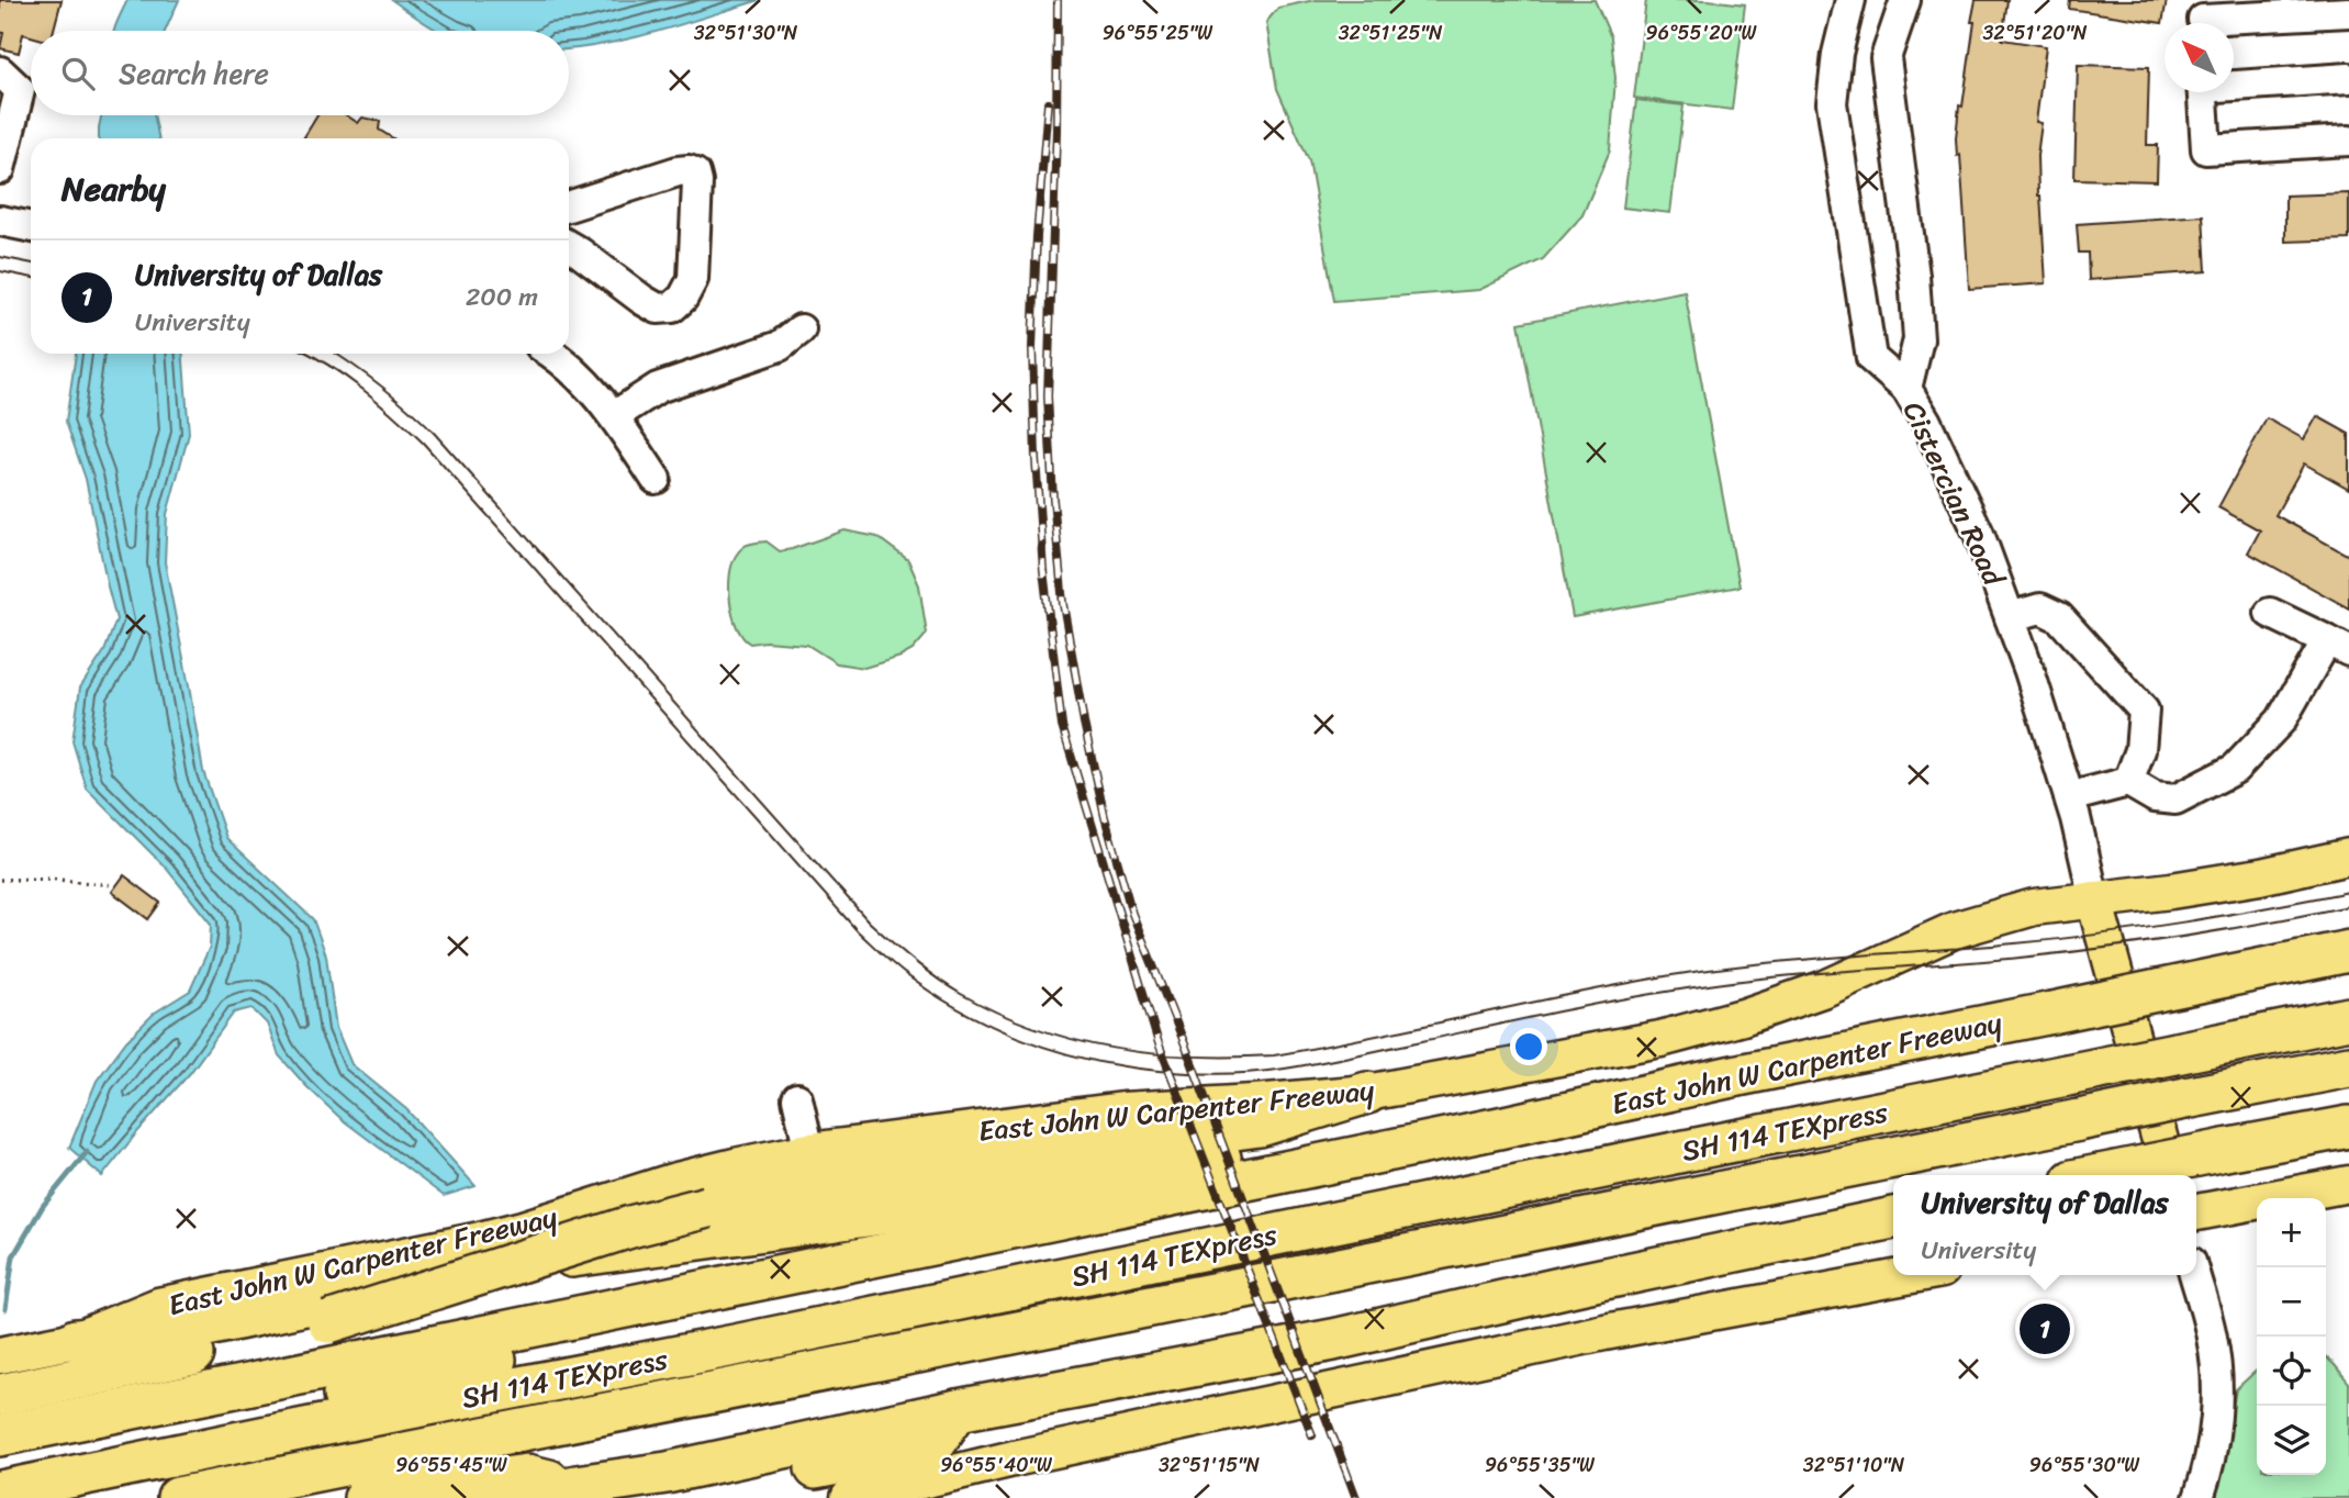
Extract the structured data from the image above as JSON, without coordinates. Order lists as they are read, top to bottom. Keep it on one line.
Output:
{"streets":{"highway":["East John W Carpenter Freeway","SH 114 TEXpress"],"street":["Cistercian Road"]},"crossings":[["Cistercian Road","East John W Carpenter Freeway"]],"north":"top left","page":{"search":"Search here","heading":"Nearby","list":[{"mark":"1","name":"University of Dallas","note":"University","value":"200 m"}],"popup":["University of Dallas","University"],"map_buttons":["+","−"],"pins":"1"},"coordinates":["32°51'30\"N","96°55'25\"W","32°51'25\"N","96°55'20\"W","32°51'20\"N","32°51'15\"N","32°51'10\"N","96°55'45\"W","96°55'40\"W","96°55'35\"W","96°55'30\"W"]}
